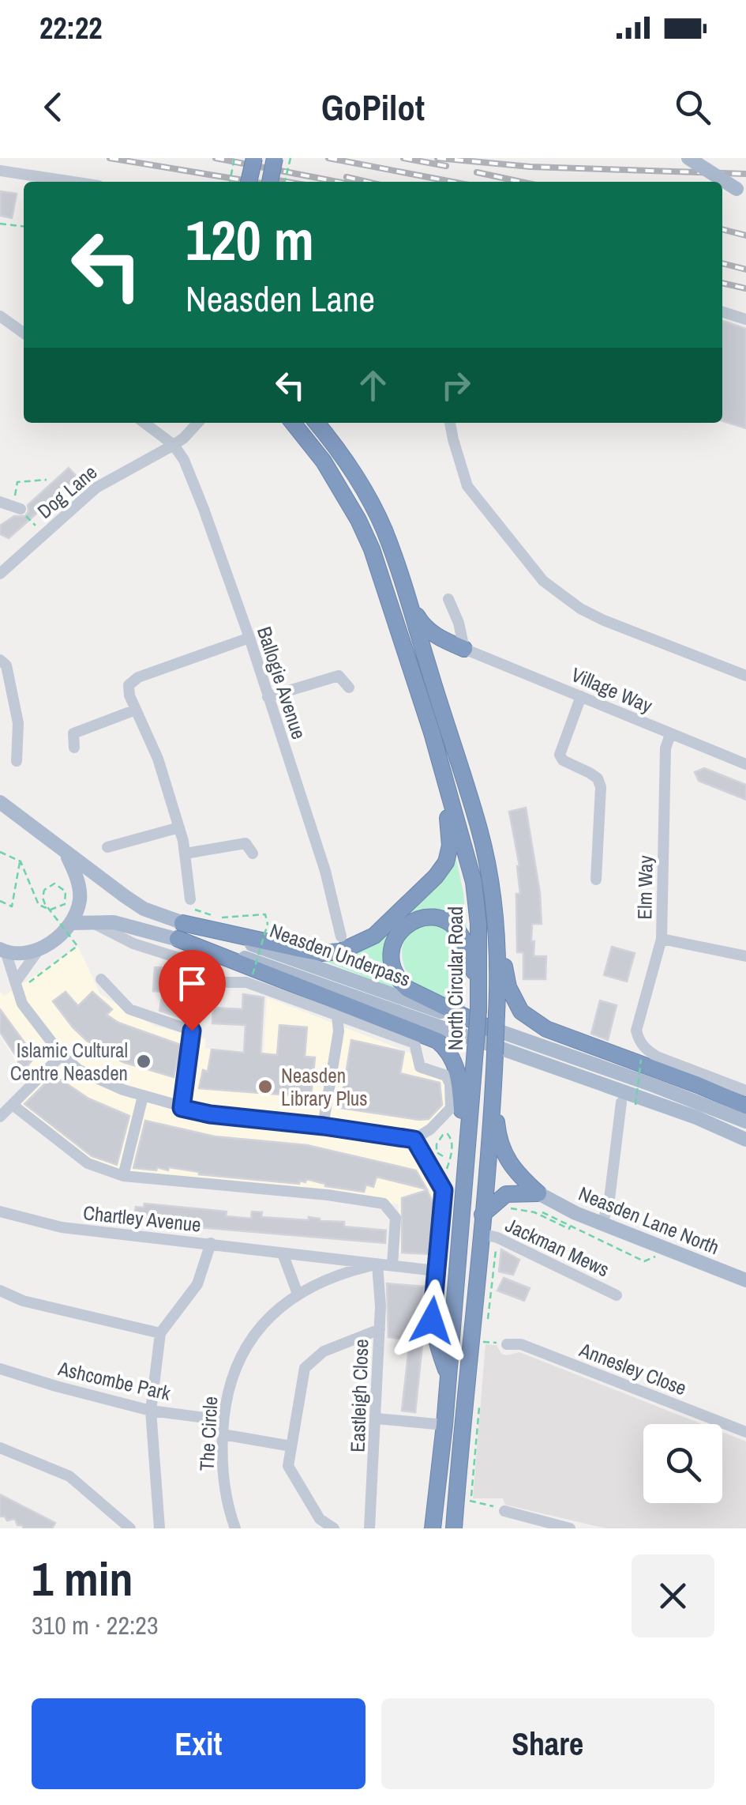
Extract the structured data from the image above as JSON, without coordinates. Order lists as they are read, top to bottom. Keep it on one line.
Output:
{"streets":{"highway":["North Circular Road"],"main road":["Neasden Underpass","Neasden Lane North"],"street":["Dog Lane","Ballogie Avenue","Village Way","Elm Way","Chartley Avenue","Jackman Mews","Annesley Close","Ashcombe Park","Eastleigh Close","The Circle"]},"crossings":[["Dog Lane","Ballogie Avenue"],["Village Way","Elm Way"],["Neasden Underpass","North Circular Road"],["North Circular Road","Jackman Mews"],["Chartley Avenue","Eastleigh Close"],["Chartley Avenue","The Circle"],["Ashcombe Park","The Circle"],["Eastleigh Close","The Circle"]],"places":["Islamic Cultural Centre Neasden","Neasden Library Plus"],"page":{"status":"22:22","header":"GoPilot","turn":["120 m","Neasden Lane"],"heading":["1 min","310 m · 22:23"],"buttons":["Exit","Share"]}}
